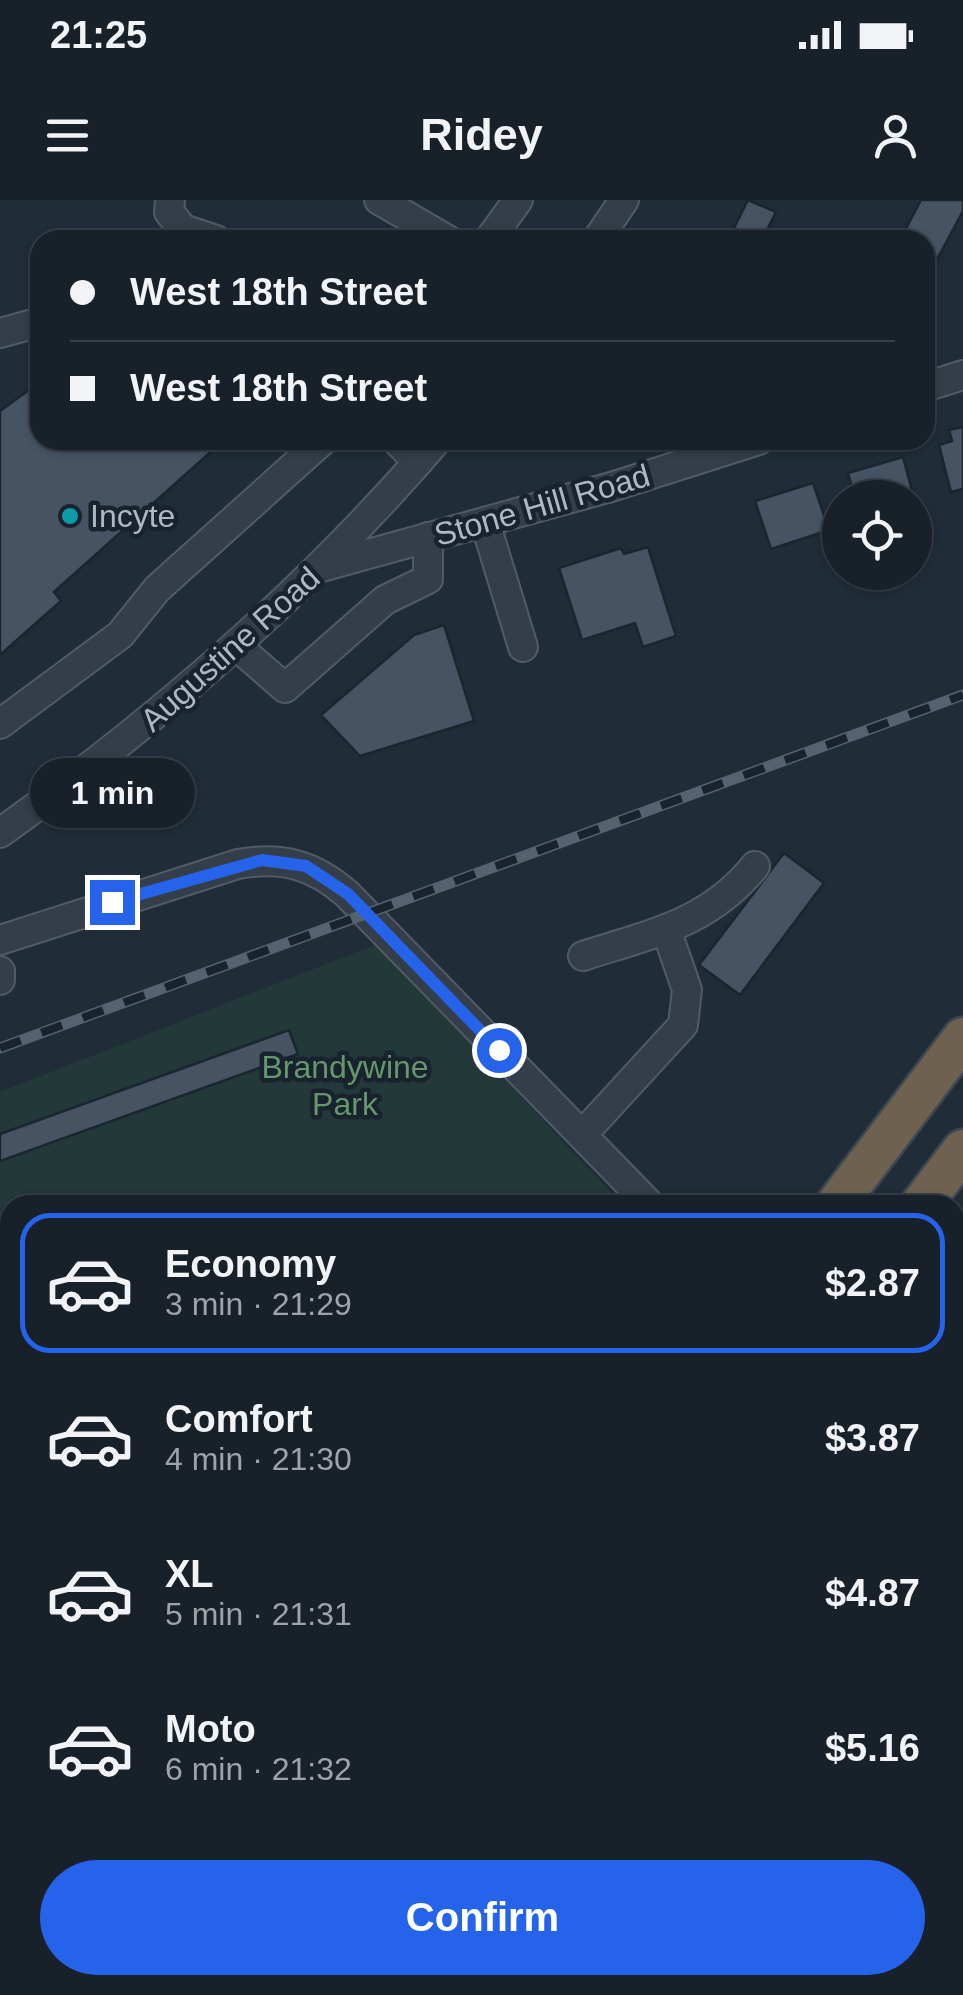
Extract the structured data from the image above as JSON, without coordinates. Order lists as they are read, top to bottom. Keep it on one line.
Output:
{"streets":{"street":["Stone Hill Road","Augustine Road"]},"crossings":[["Stone Hill Road","Augustine Road"]],"parks":["Brandywine Park"],"places":["Incyte"],"page":{"status":"21:25","header":"Ridey","banner":["West 18th Street","West 18th Street"],"bubble":"1 min","list":[{"name":"Economy","note":"3 min · 21:29","value":"$2.87"},{"name":"Comfort","note":"4 min · 21:30","value":"$3.87"},{"name":"XL","note":"5 min · 21:31","value":"$4.87"},{"name":"Moto","note":"6 min · 21:32","value":"$5.16"}],"buttons":"Confirm"}}
